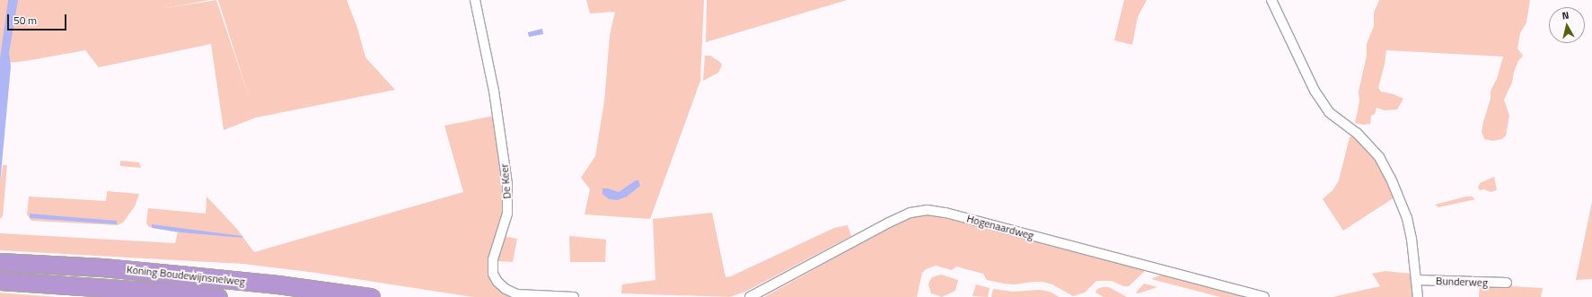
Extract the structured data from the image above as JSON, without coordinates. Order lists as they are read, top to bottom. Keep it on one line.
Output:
{"streets":{"highway":["Koning Boudewijnsnelweg"],"street":["De Keer","Hogenaardweg","Bunderweg"]},"scale_bar":"50 m","north":"top"}
